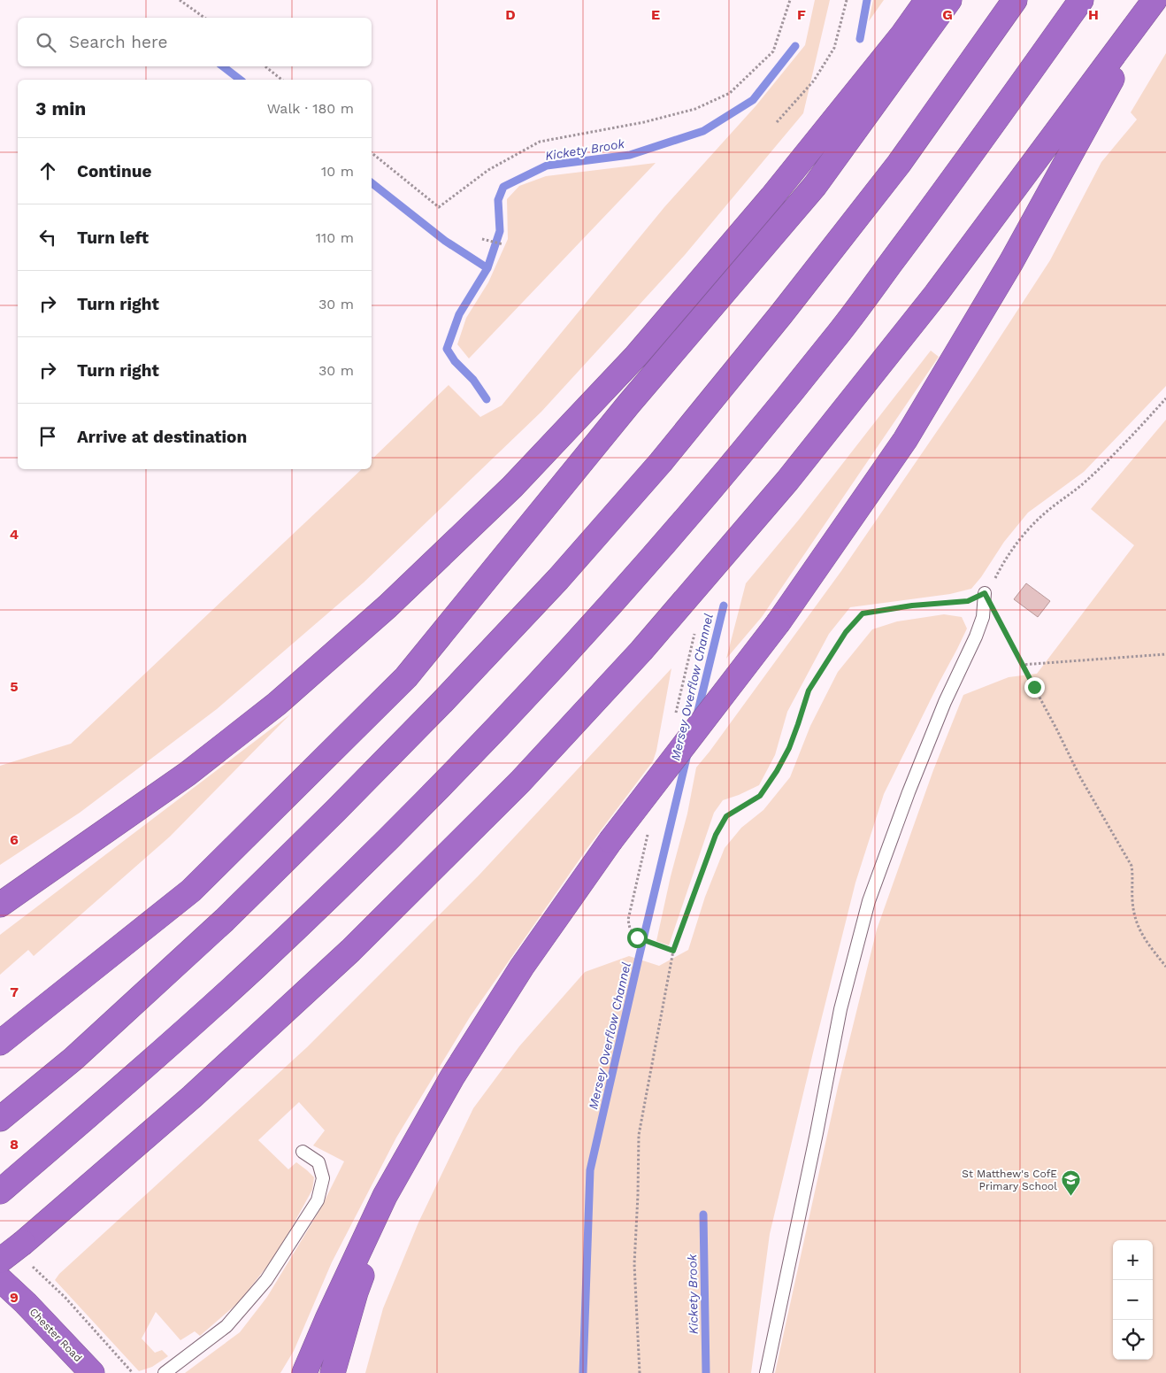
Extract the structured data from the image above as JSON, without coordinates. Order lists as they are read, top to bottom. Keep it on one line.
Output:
{"streets":{"highway":["Chester Road"]},"water":["Kickety Brook","Mersey Overflow Channel"],"places":{"school or university":["St Matthew's CofE Primary School"]},"page":{"search":"Search here","heading":["3 min","Walk · 180 m"],"list":[["Continue","10 m"],["Turn left","110 m"],["Turn right","30 m"],["Turn right","30 m"],"Arrive at destination"],"map_buttons":["+","−"]},"grid":{"columns":["D","E","F","G","H"],"rows":["4","5","6","7","8","9"]}}
